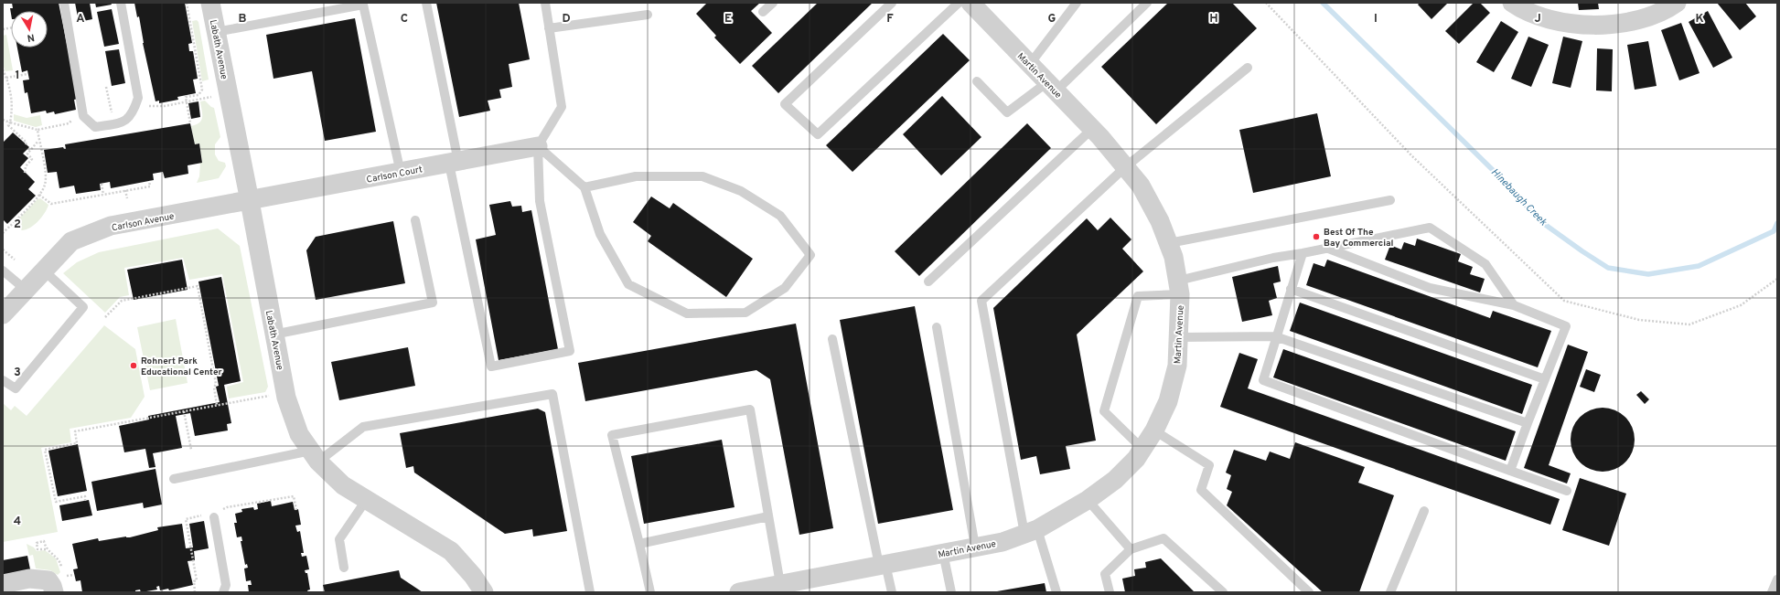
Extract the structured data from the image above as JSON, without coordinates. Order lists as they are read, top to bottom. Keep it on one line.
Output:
{"streets":{"street":["Labath Avenue","Martin Avenue","Carlson Court","Carlson Avenue"]},"crossings":[["Labath Avenue","Carlson Court"],["Labath Avenue","Carlson Avenue"],["Carlson Court","Carlson Avenue"]],"water":["Hinebaugh Creek"],"places":["Best Of The Bay Commercial","Rohnert Park Educational Center"],"north":"bottom","grid":{"columns":["A","B","C","D","E","F","G","H","I","J","K"],"rows":["1","2","3","4"]}}
